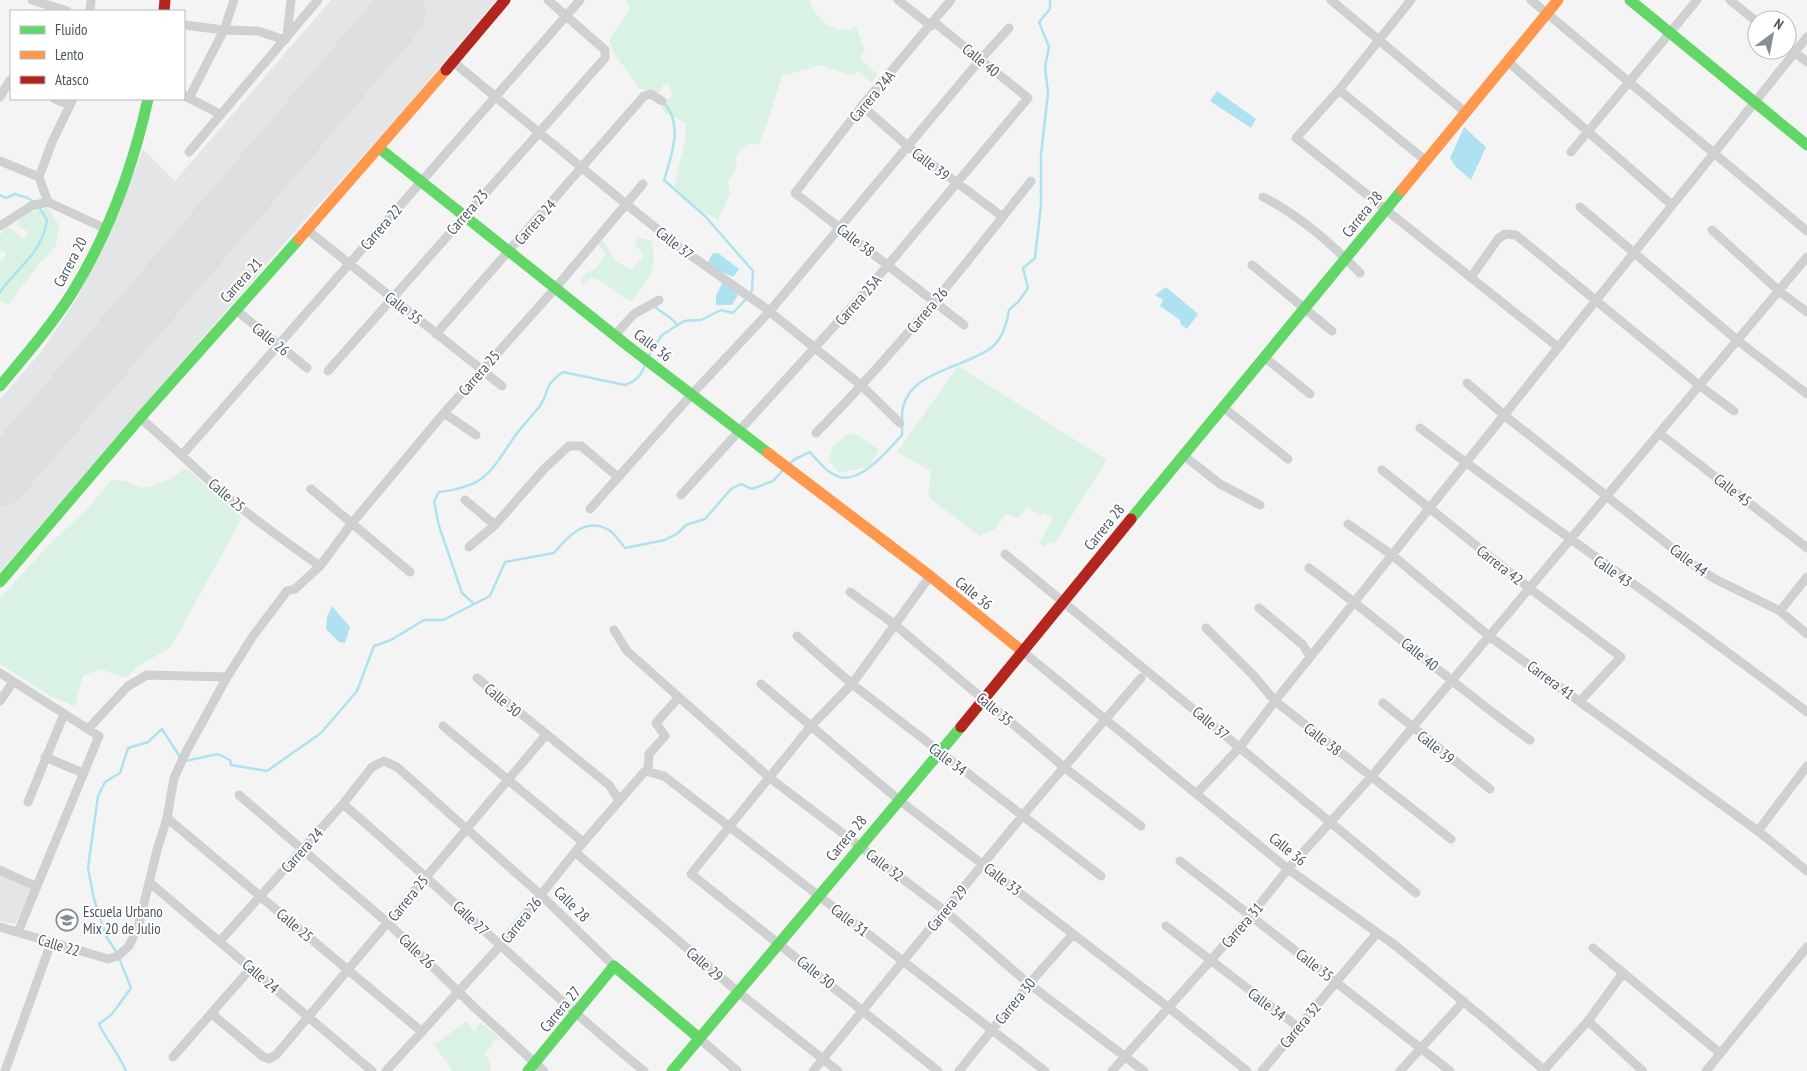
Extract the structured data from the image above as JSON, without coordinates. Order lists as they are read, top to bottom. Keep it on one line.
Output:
{"streets":{"street":["Calle 40","Carrera 24A","Calle 39","Carrera 23","Carrera 28","Carrera 24","Carrera 22","Calle 38","Calle 37","Carrera 20","Carrera 21","Carrera 25A","Calle 35","Carrera 26","Calle 26","Calle 36","Carrera 25","Calle 45","Calle 25","Calle 44","Carrera 42","Calle 43","Carrera 41","Calle 30","Calle 34","Calle 32","Calle 33","Calle 28","Carrera 29","Calle 27","Calle 31","Carrera 31","Calle 22","Calle 29","Calle 24","Carrera 30","Carrera 27","Carrera 32"]},"crossings":[["Calle 40","Carrera 24A"],["Calle 40","Carrera 25A"],["Calle 40","Carrera 31"],["Carrera 24A","Calle 39"],["Carrera 24A","Calle 38"],["Calle 39","Carrera 25A"],["Calle 39","Carrera 26"],["Calle 39","Carrera 31"],["Carrera 23","Carrera 22"],["Carrera 23","Calle 37"],["Carrera 23","Calle 35"],["Carrera 23","Calle 36"],["Carrera 28","Calle 37"],["Carrera 28","Calle 35"],["Carrera 28","Calle 36"],["Carrera 28","Calle 30"],["Carrera 28","Calle 34"],["Carrera 28","Calle 32"],["Carrera 28","Calle 33"],["Carrera 28","Calle 28"],["Carrera 28","Calle 31"],["Carrera 28","Calle 29"],["Carrera 24","Calle 37"],["Carrera 24","Calle 35"],["Carrera 24","Calle 26"],["Carrera 24","Calle 36"],["Carrera 24","Calle 25"],["Carrera 24","Calle 28"],["Carrera 24","Calle 27"],["Carrera 24","Calle 24"],["Carrera 22","Calle 37"],["Carrera 22","Calle 35"],["Carrera 22","Calle 26"],["Carrera 22","Calle 36"],["Carrera 22","Calle 25"],["Calle 38","Carrera 25A"],["Calle 38","Carrera 26"],["Calle 38","Carrera 31"],["Calle 37","Carrera 21"],["Calle 37","Carrera 25A"],["Calle 37","Carrera 26"],["Calle 37","Carrera 25"],["Calle 37","Carrera 31"],["Carrera 21","Calle 35"],["Carrera 21","Calle 26"],["Carrera 21","Calle 36"],["Carrera 21","Calle 25"],["Carrera 25A","Calle 36"],["Calle 35","Carrera 25"],["Calle 35","Carrera 29"],["Calle 35","Carrera 31"],["Calle 35","Carrera 32"],["Carrera 26","Calle 26"],["Carrera 26","Calle 25"],["Carrera 26","Calle 30"],["Carrera 26","Calle 28"],["Carrera 26","Calle 27"],["Carrera 26","Calle 31"],["Carrera 26","Calle 29"],["Calle 26","Carrera 25"],["Calle 26","Carrera 27"],["Calle 36","Carrera 25"],["Calle 36","Carrera 29"],["Calle 36","Carrera 31"],["Calle 36","Carrera 32"],["Carrera 25","Calle 25"],["Carrera 25","Calle 30"],["Carrera 25","Calle 28"],["Carrera 25","Calle 27"],["Carrera 25","Calle 22"],["Carrera 25","Calle 24"],["Calle 45","Carrera 31"],["Calle 44","Carrera 31"],["Carrera 42","Carrera 41"],["Carrera 42","Carrera 31"],["Calle 43","Carrera 31"],["Carrera 41","Carrera 31"],["Calle 30","Carrera 29"],["Calle 30","Calle 31"],["Calle 34","Carrera 29"],["Calle 34","Carrera 31"],["Calle 34","Carrera 32"],["Calle 32","Carrera 29"],["Calle 32","Carrera 31"],["Calle 32","Carrera 30"],["Calle 33","Carrera 29"],["Calle 33","Carrera 31"],["Calle 33","Carrera 30"],["Calle 28","Carrera 27"],["Carrera 29","Calle 31"],["Carrera 29","Calle 29"],["Calle 27","Carrera 27"],["Calle 31","Carrera 30"]],"places":{"school or university":["Escuela Urbano Mix 20 de Julio"]},"legend":["Fluido","Lento","Atasco"],"north":"top right"}
